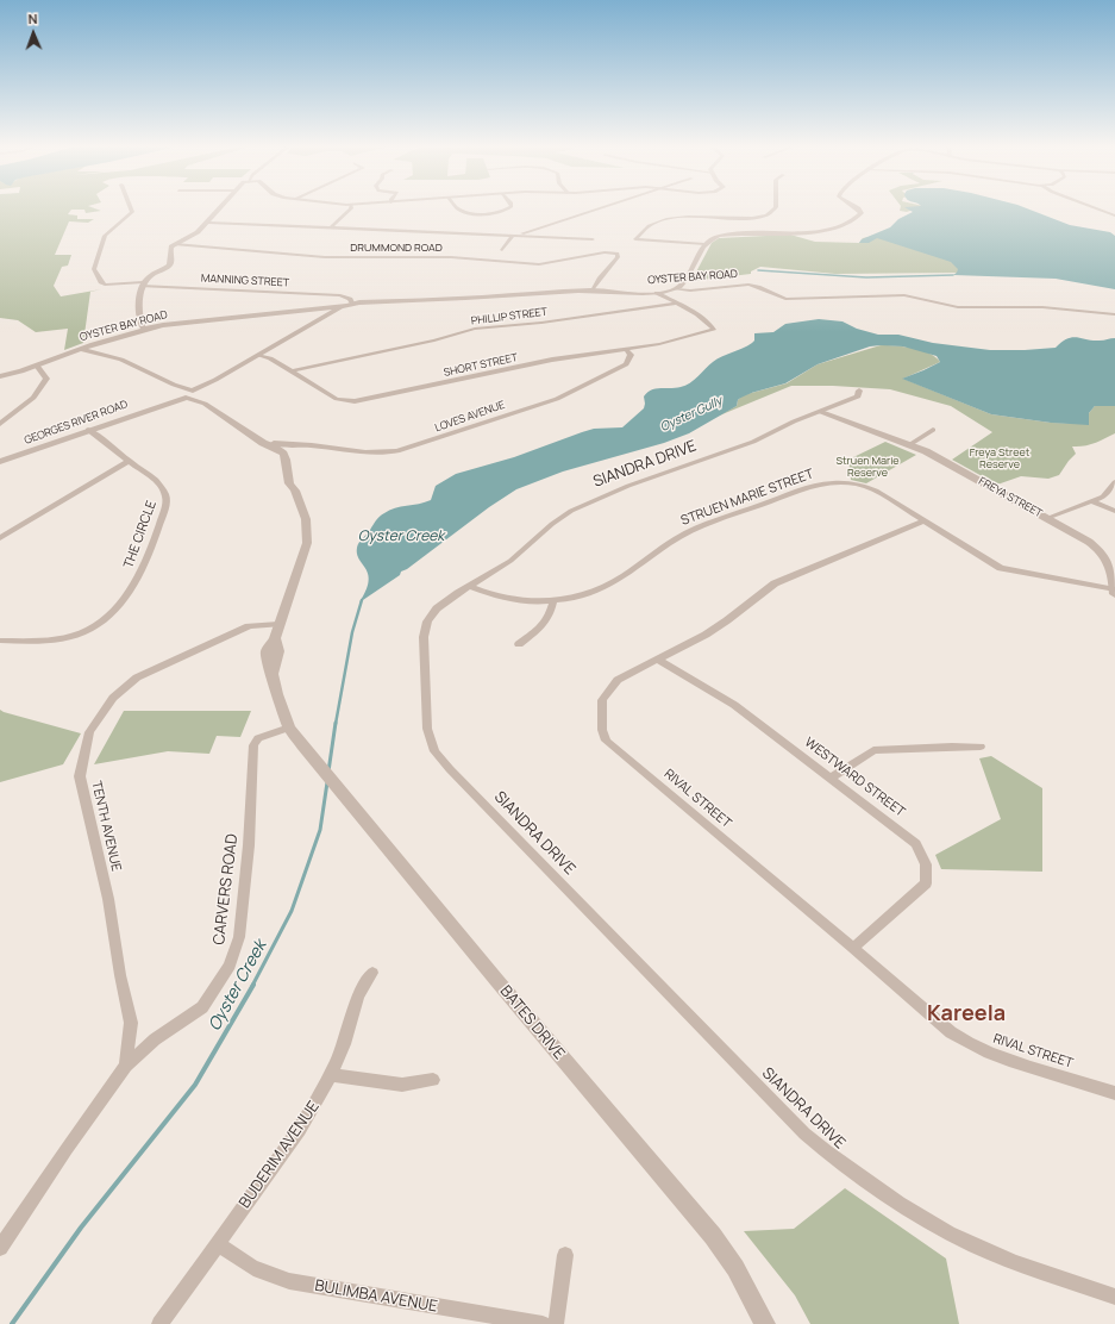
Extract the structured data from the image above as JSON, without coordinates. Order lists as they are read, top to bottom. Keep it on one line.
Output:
{"streets":{"street":["DRUMMOND ROAD","OYSTER BAY ROAD","MANNING STREET","PHILLIP STREET","SHORT STREET","LOVES AVENUE","GEORGES RIVER ROAD","SIANDRA DRIVE","STRUEN MARIE STREET","FREYA STREET","THE CIRCLE","WESTWARD STREET","RIVAL STREET","TENTH AVENUE","CARVERS ROAD","BATES DRIVE","BUDERIM AVENUE","BULIMBA AVENUE"]},"crossings":[["DRUMMOND ROAD","OYSTER BAY ROAD"],["OYSTER BAY ROAD","MANNING STREET"],["OYSTER BAY ROAD","GEORGES RIVER ROAD"],["MANNING STREET","GEORGES RIVER ROAD"],["PHILLIP STREET","SHORT STREET"],["SHORT STREET","LOVES AVENUE"],["SHORT STREET","GEORGES RIVER ROAD"],["GEORGES RIVER ROAD","THE CIRCLE"],["SIANDRA DRIVE","STRUEN MARIE STREET"],["SIANDRA DRIVE","FREYA STREET"],["STRUEN MARIE STREET","FREYA STREET"],["STRUEN MARIE STREET","RIVAL STREET"],["WESTWARD STREET","RIVAL STREET"],["TENTH AVENUE","CARVERS ROAD"],["CARVERS ROAD","BATES DRIVE"],["BUDERIM AVENUE","BULIMBA AVENUE"]],"districts":["Kareela"],"water":["Oyster Gully","Oyster Creek"],"parks":["Freya Street Reserve","Struen Marie Reserve"],"north":"top"}
